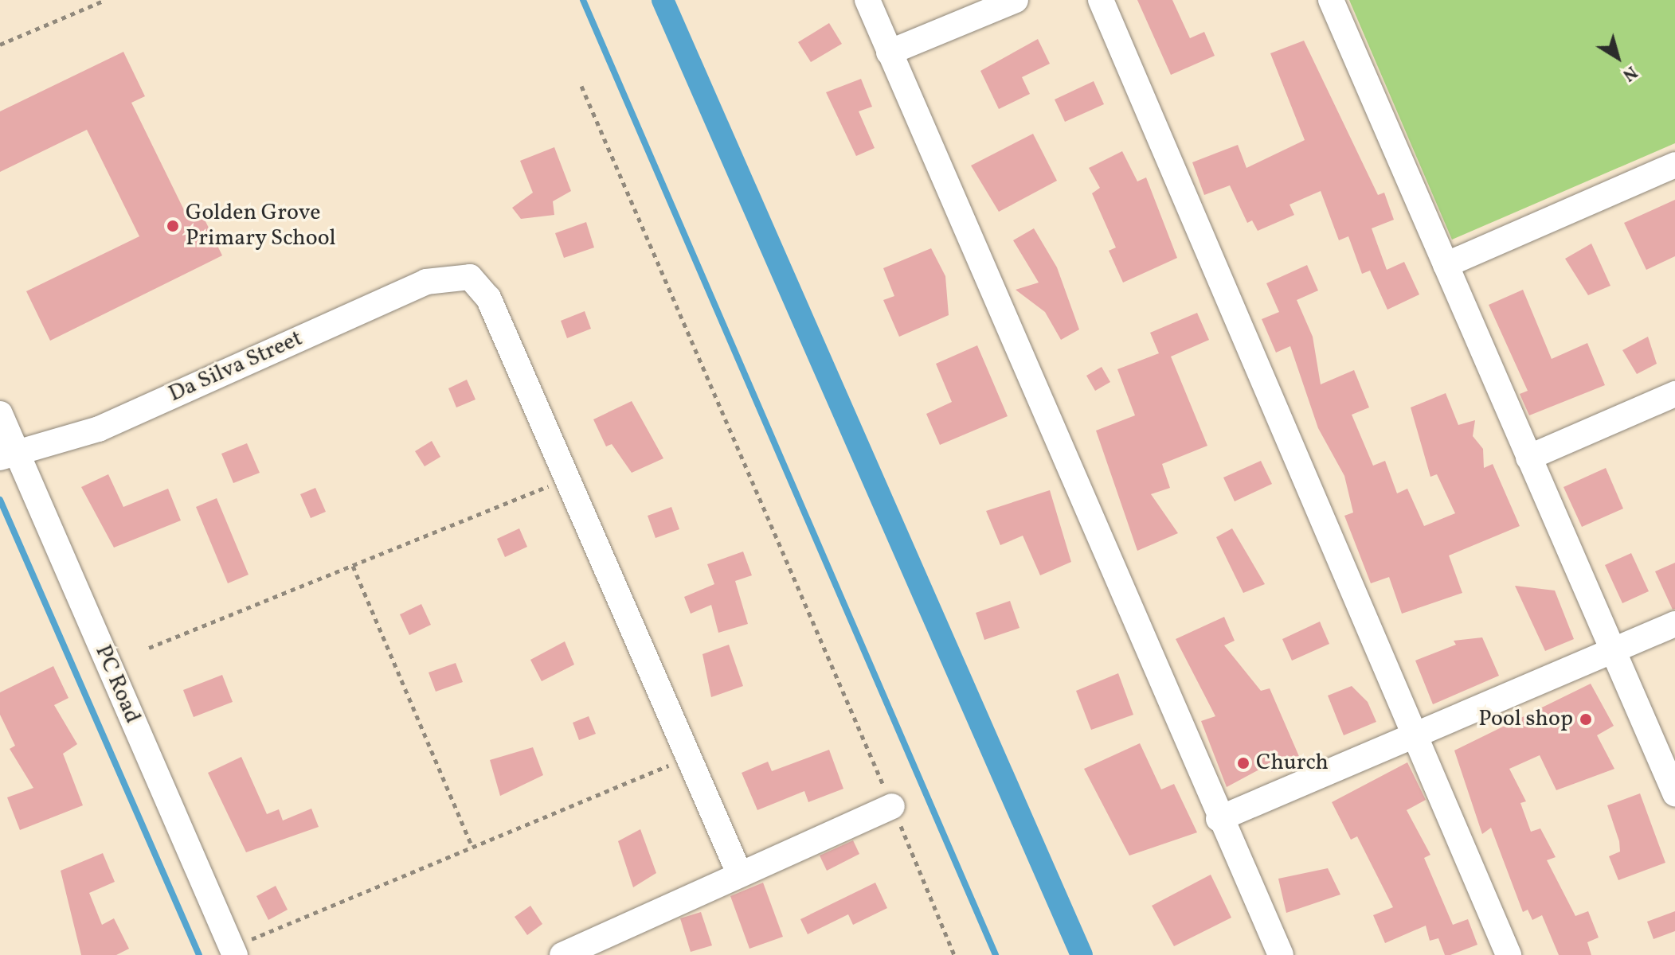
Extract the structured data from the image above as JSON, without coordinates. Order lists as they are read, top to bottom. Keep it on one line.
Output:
{"streets":{"street":["Da Silva Street","PC Road"]},"crossings":[["Da Silva Street","PC Road"]],"places":["Golden Grove Primary School","Pool shop","Church"],"north":"bottom right"}
